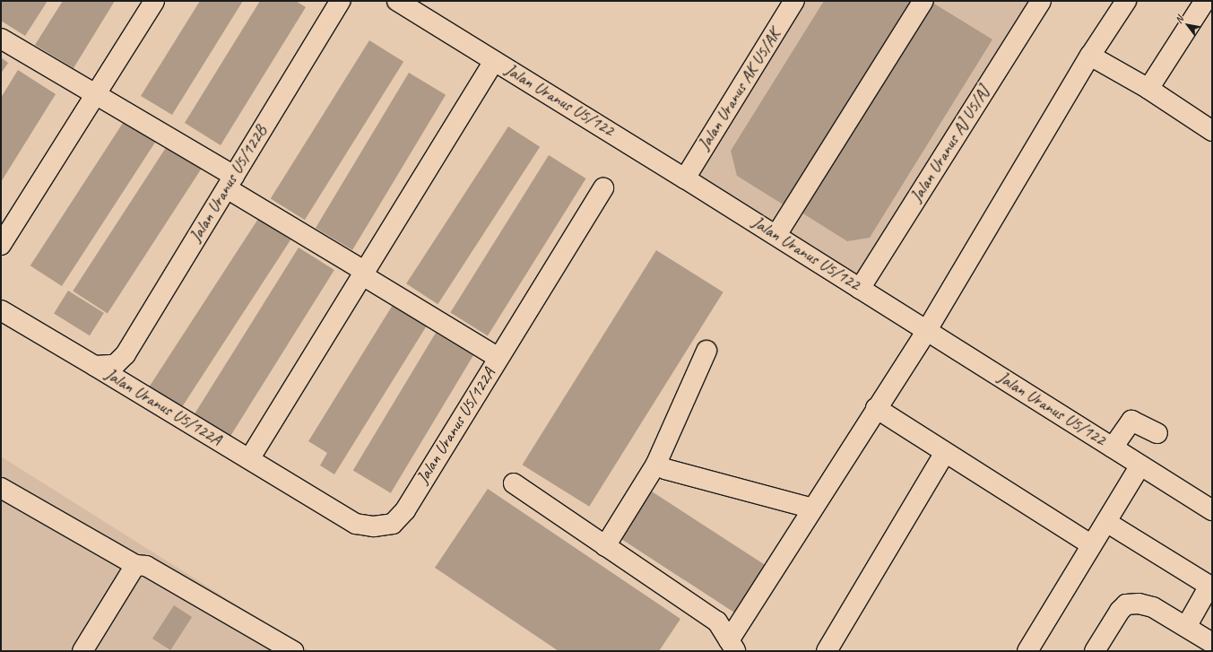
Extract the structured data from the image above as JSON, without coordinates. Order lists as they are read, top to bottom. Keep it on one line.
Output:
{"streets":{"street":["Jalan Uranus AK U5/AK","Jalan Uranus U5/122","Jalan Uranus AJ U5/AJ","Jalan Uranus U5/122B","Jalan Uranus U5/122A"]},"crossings":[["Jalan Uranus AK U5/AK","Jalan Uranus U5/122"],["Jalan Uranus U5/122","Jalan Uranus AJ U5/AJ"],["Jalan Uranus U5/122B","Jalan Uranus U5/122A"]],"north":"top left"}
